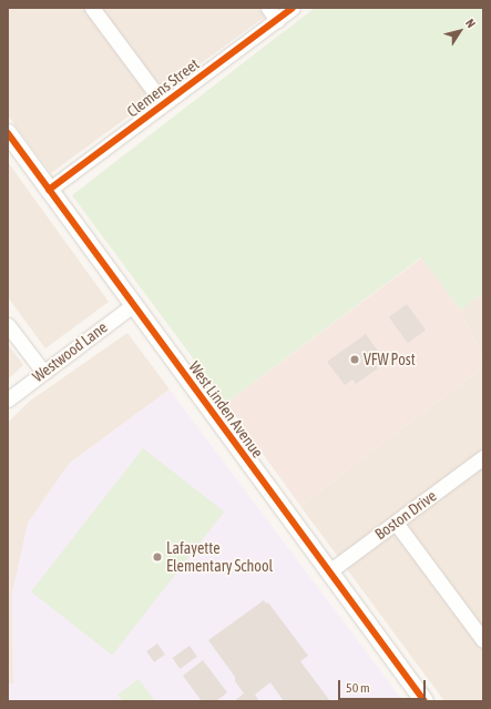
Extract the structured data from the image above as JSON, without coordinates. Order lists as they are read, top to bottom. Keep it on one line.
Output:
{"streets":{"street":["Clemens Street","Westwood Lane","West Linden Avenue","Boston Drive"]},"crossings":[["Clemens Street","West Linden Avenue"],["Westwood Lane","West Linden Avenue"],["West Linden Avenue","Boston Drive"]],"places":["VFW Post","Lafayette Elementary School"],"scale_bar":"50 m","north":"top right"}
